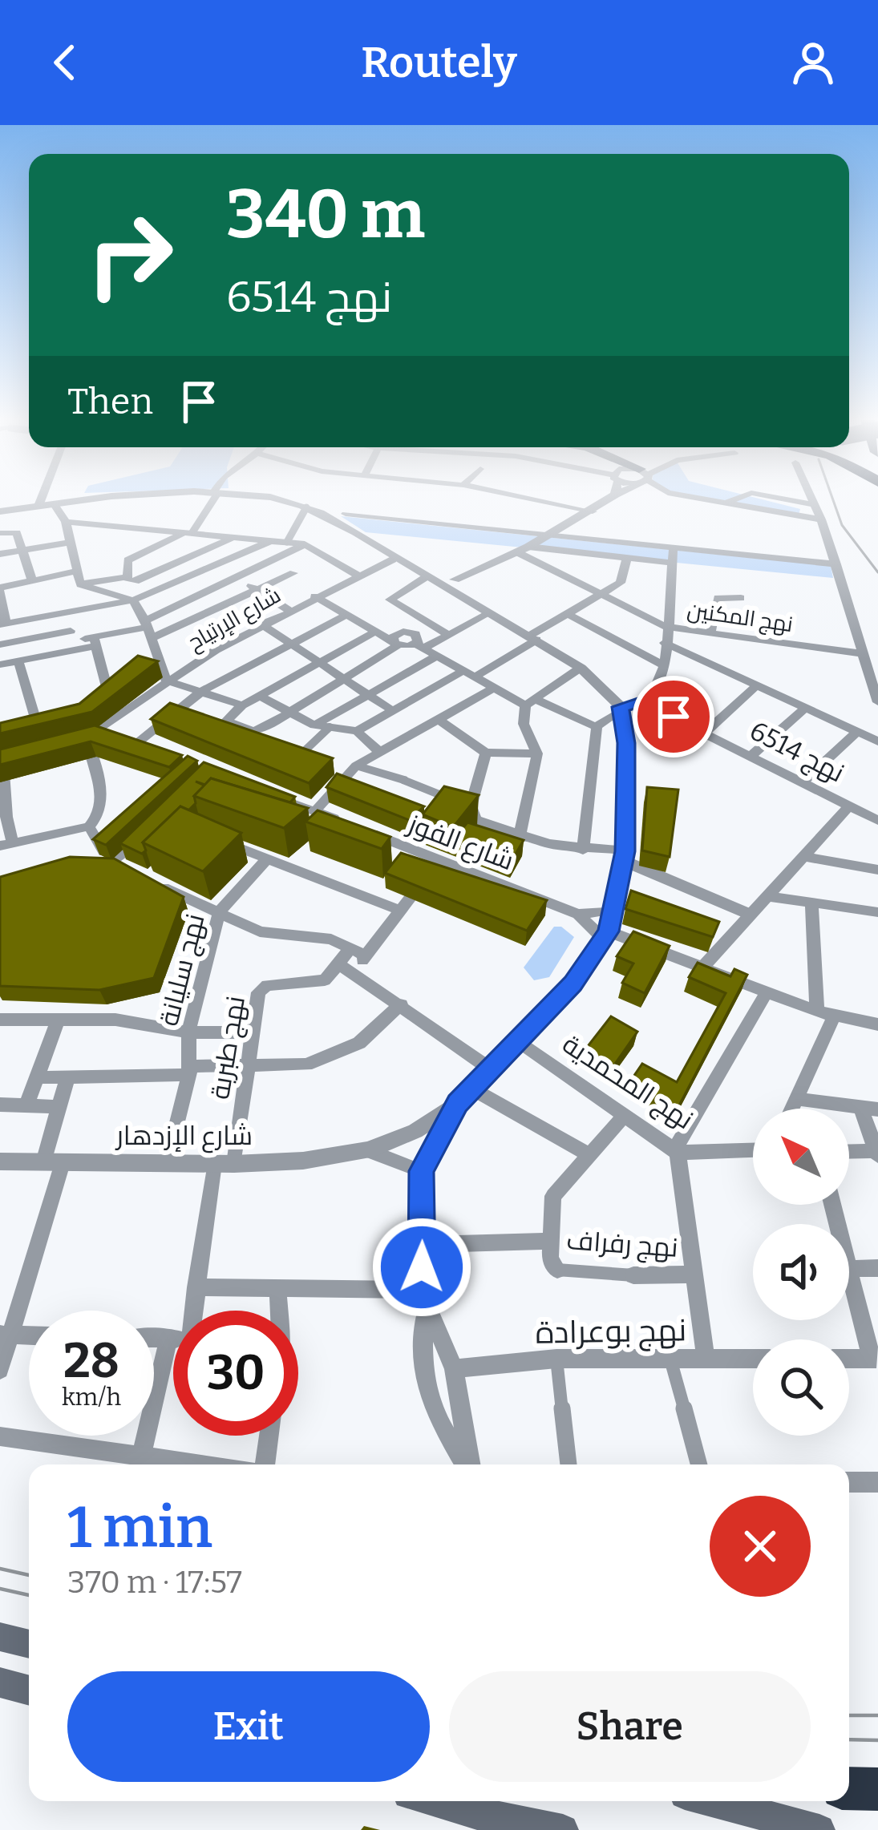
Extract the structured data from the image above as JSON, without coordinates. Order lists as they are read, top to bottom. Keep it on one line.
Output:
{"streets":{"street":["نهج المكنين","شارع الإرتياح","نهج 6514","شارع الفوز","نهج سليانة","نهج طبربة","نهج المحمدية","شارع الإزدهار","نهج رفراف","نهج بوعرادة"]},"crossings":[["شارع الفوز","نهج طبربة"],["شارع الفوز","شارع الإزدهار"],["نهج سليانة","شارع الإزدهار"],["نهج طبربة","شارع الإزدهار"],["نهج المحمدية","شارع الإزدهار"],["نهج المحمدية","نهج رفراف"]],"north":"top left","page":{"header":"Routely","turn":["340 m","نهج 6514"],"then":"Then","speed":"28 km/h","limit":"30","heading":["1 min","370 m · 17:57"],"buttons":["Exit","Share"]}}
